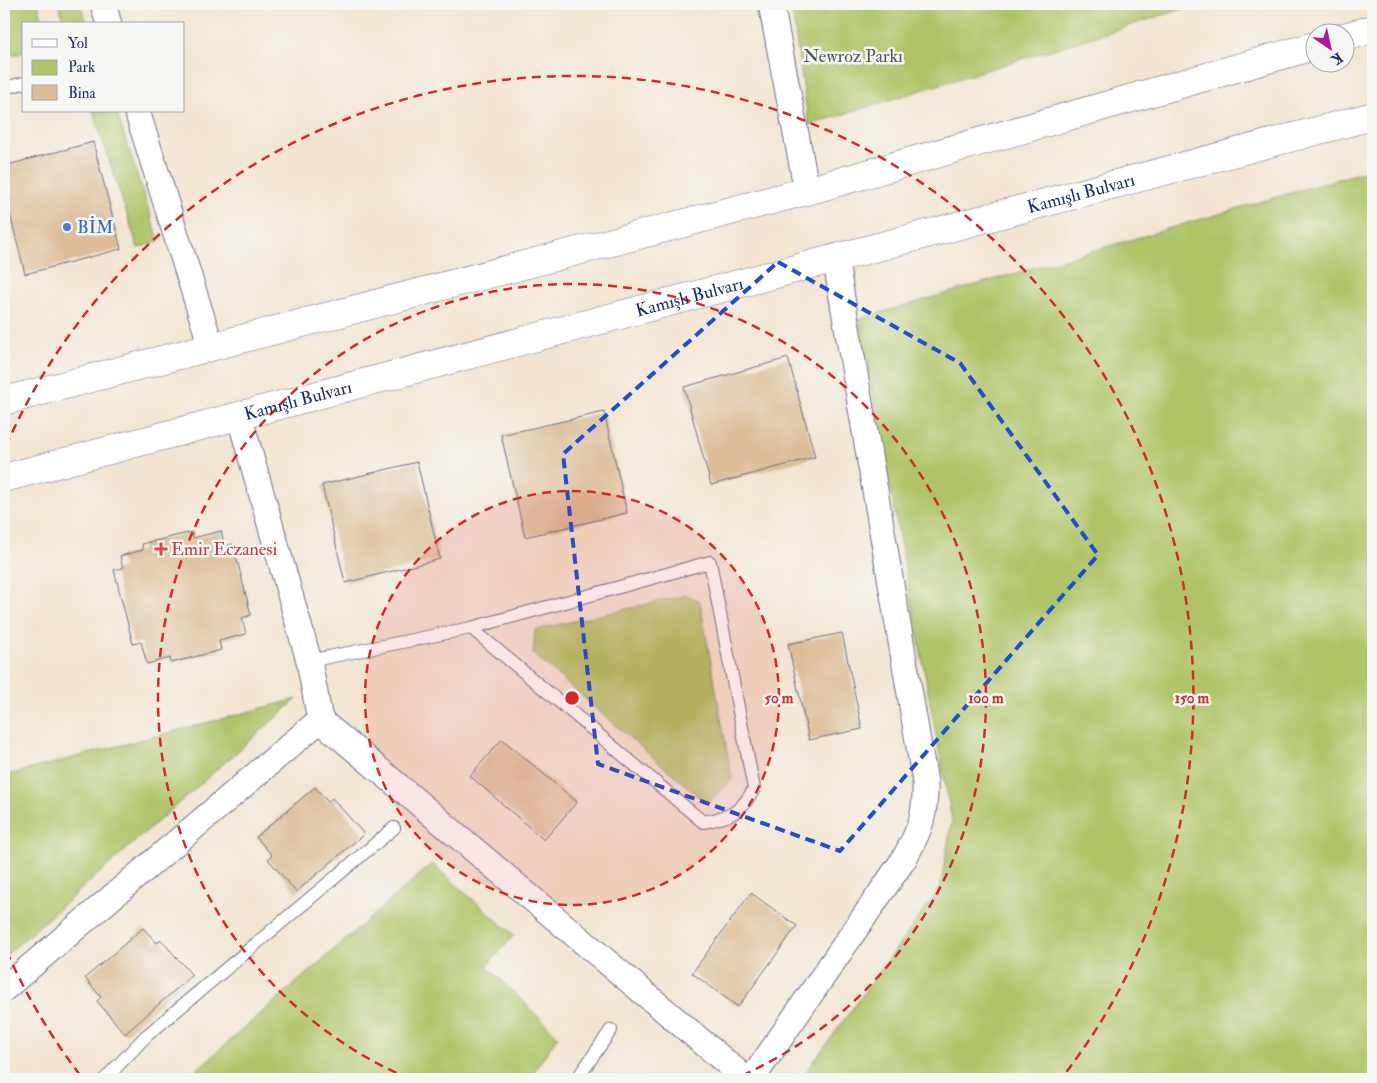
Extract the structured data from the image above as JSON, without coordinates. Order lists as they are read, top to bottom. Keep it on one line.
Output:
{"streets":{"highway":["Kamışlı Bulvarı"]},"parks":["Newroz Parkı"],"places":{"other":["BİM"],"health":["Emir Eczanesi"]},"legend":["Yol","Park","Bina"],"north":"bottom right","rings":["50 m","100 m","150 m"]}
